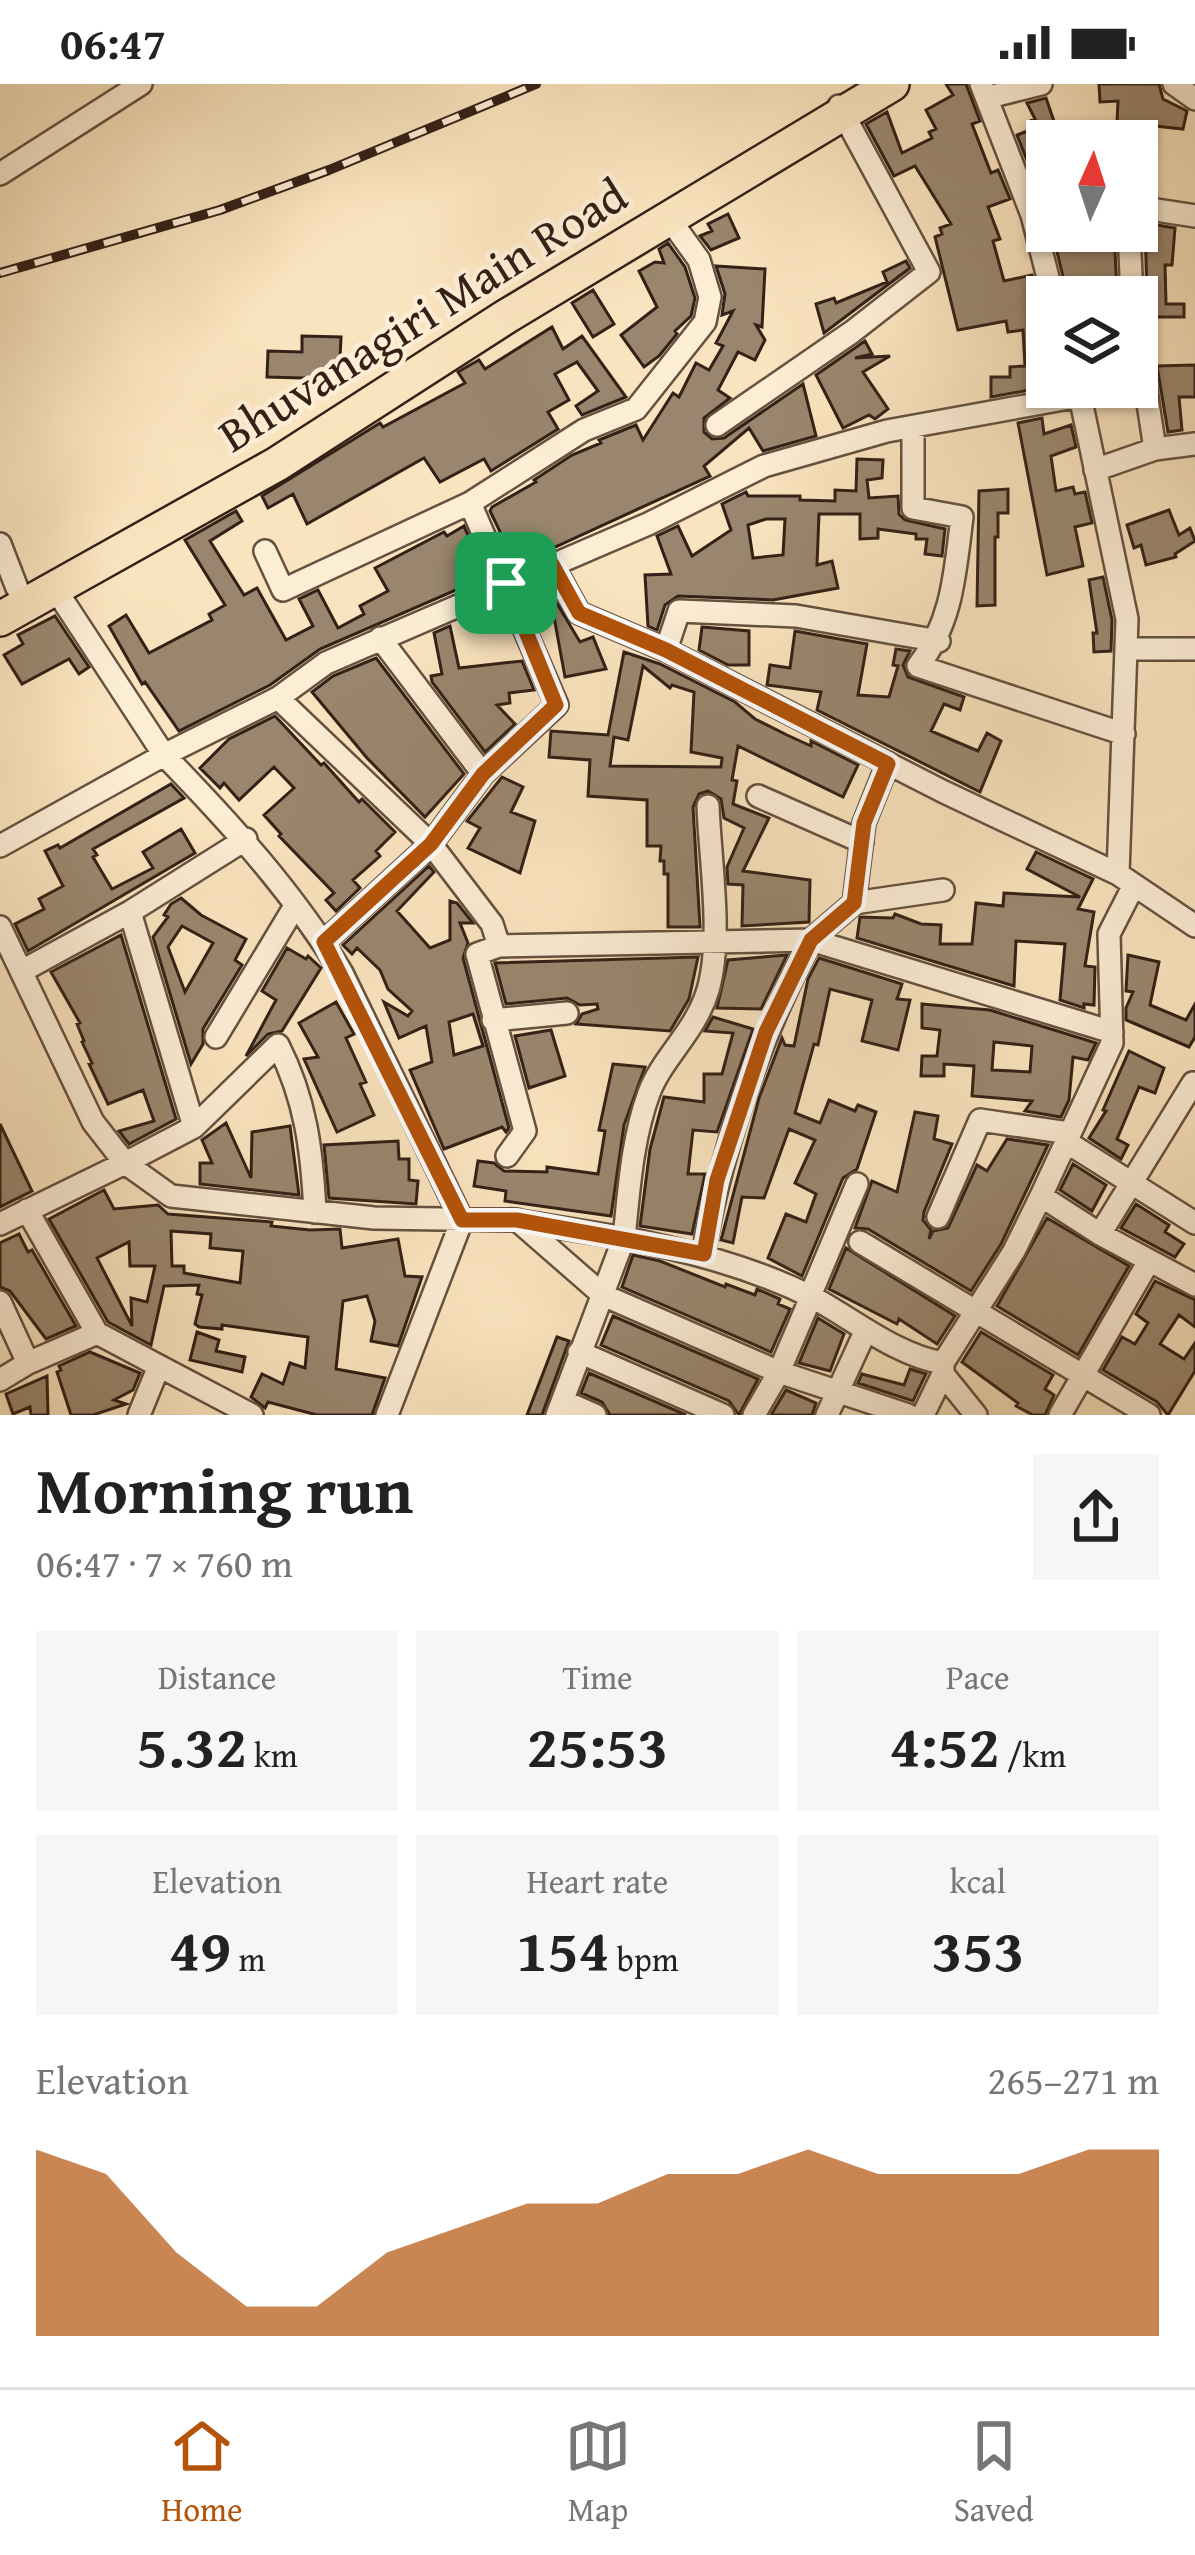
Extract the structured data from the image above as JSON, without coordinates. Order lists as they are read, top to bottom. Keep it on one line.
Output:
{"streets":{"main road":["Bhuvanagiri Main Road"]},"north":"top","page":{"status":"06:47","heading":["Morning run","06:47 · 7 × 760 m"],"stats":[["Distance","5.32 km"],["Time","25:53"],["Pace","4:52 /km"],["Elevation","49 m"],["Heart rate","154 bpm"],["kcal","353"]],"chart":["Elevation","265–271 m"],"tabs":["Home","Map","Saved"]}}
